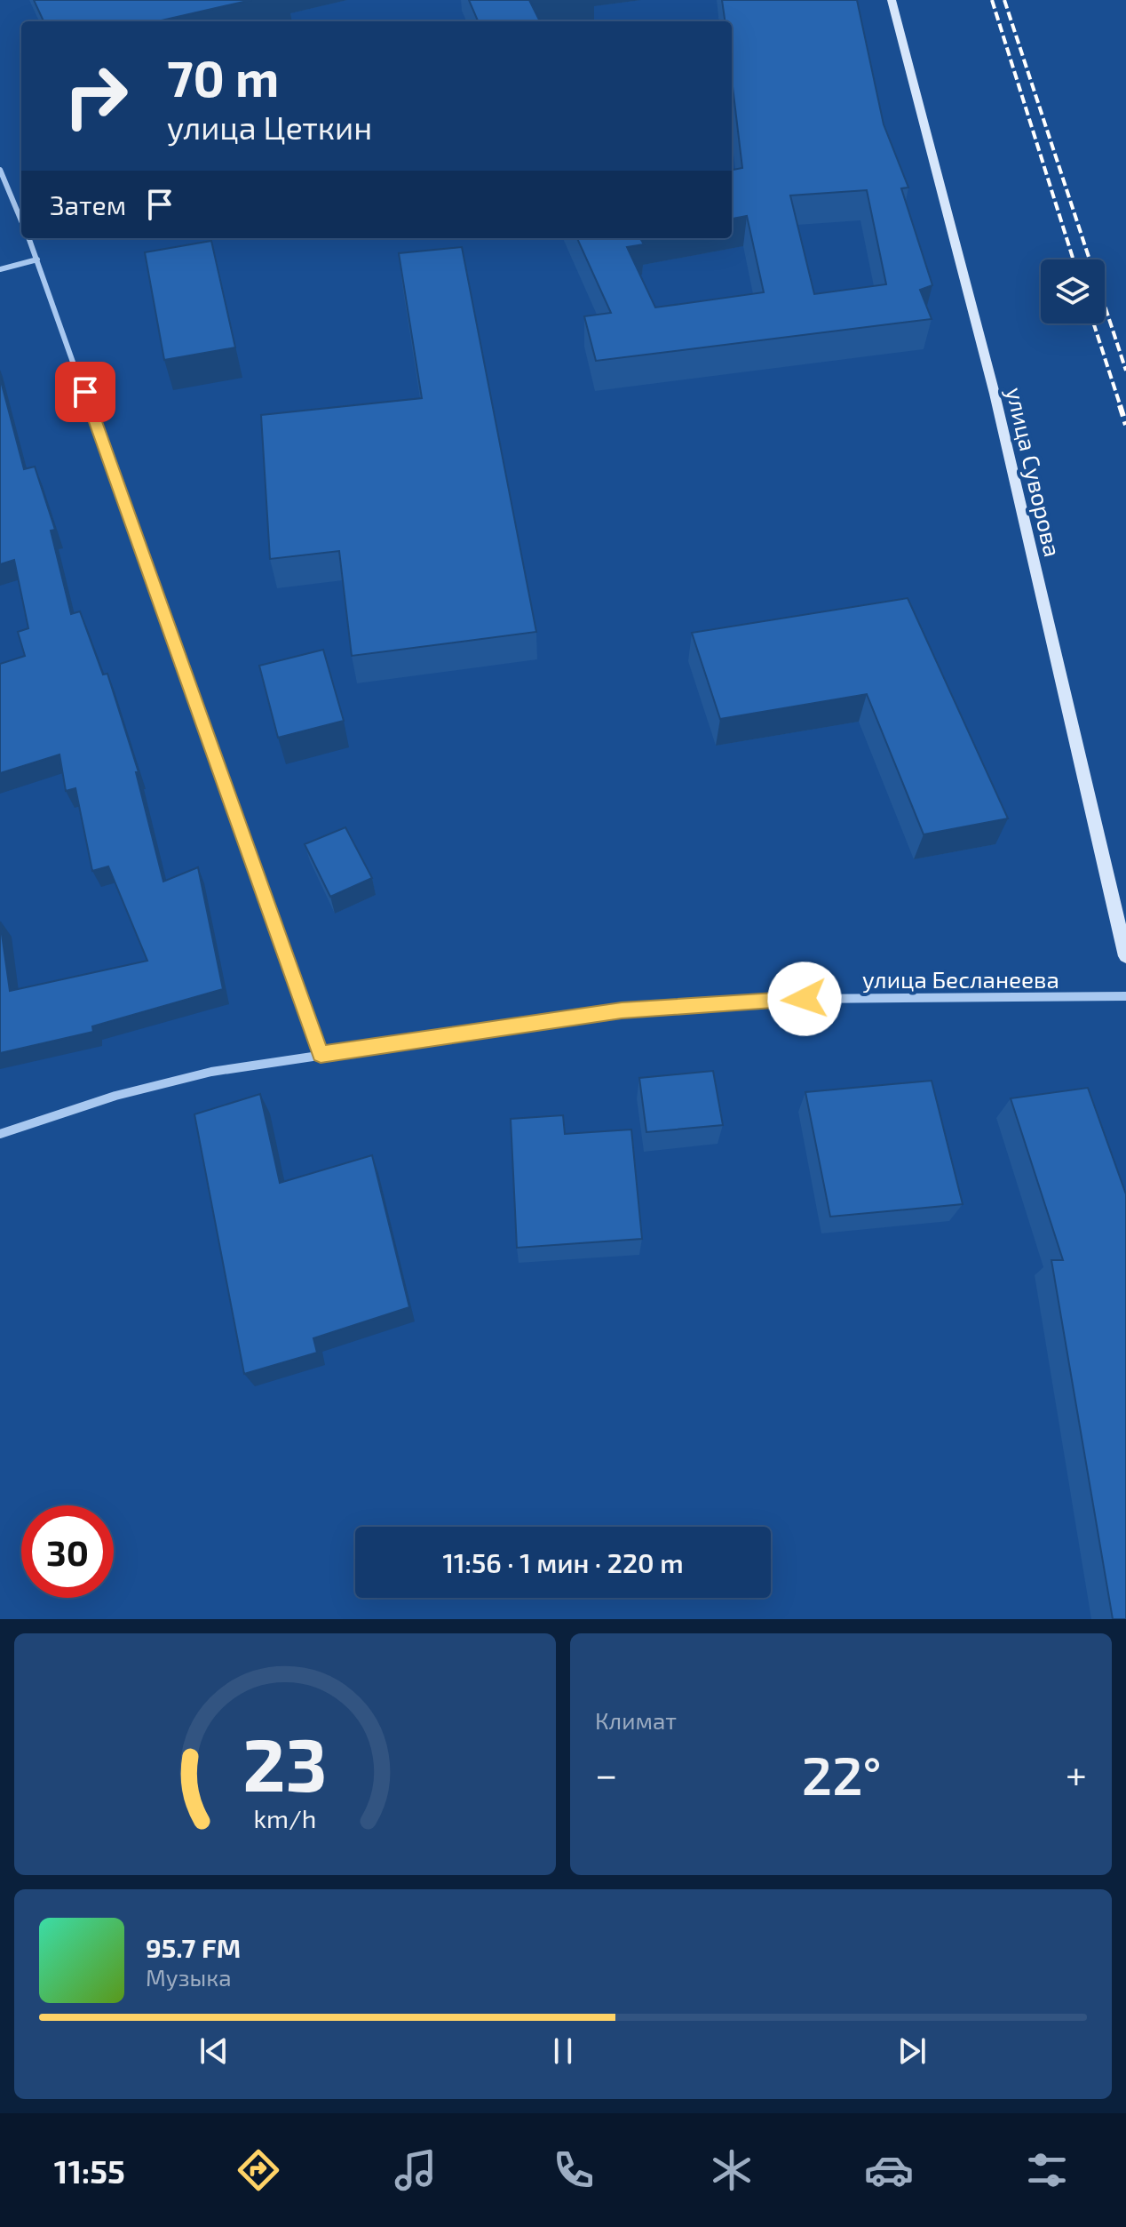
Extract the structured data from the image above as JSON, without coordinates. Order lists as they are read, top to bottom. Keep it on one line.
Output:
{"streets":{"main road":["улица Суворова"],"street":["улица Бесланеева"]},"page":{"turn":["70 m","улица Цеткин"],"then":"Затем","limit":"30","trip":"11:56 · 1 мин · 220 m","tile":"Климат","heat":["−","22°","+"],"song":["95.7 FM","Музыка"],"tabs":"11:55","gauge":["23","km/h"]}}
